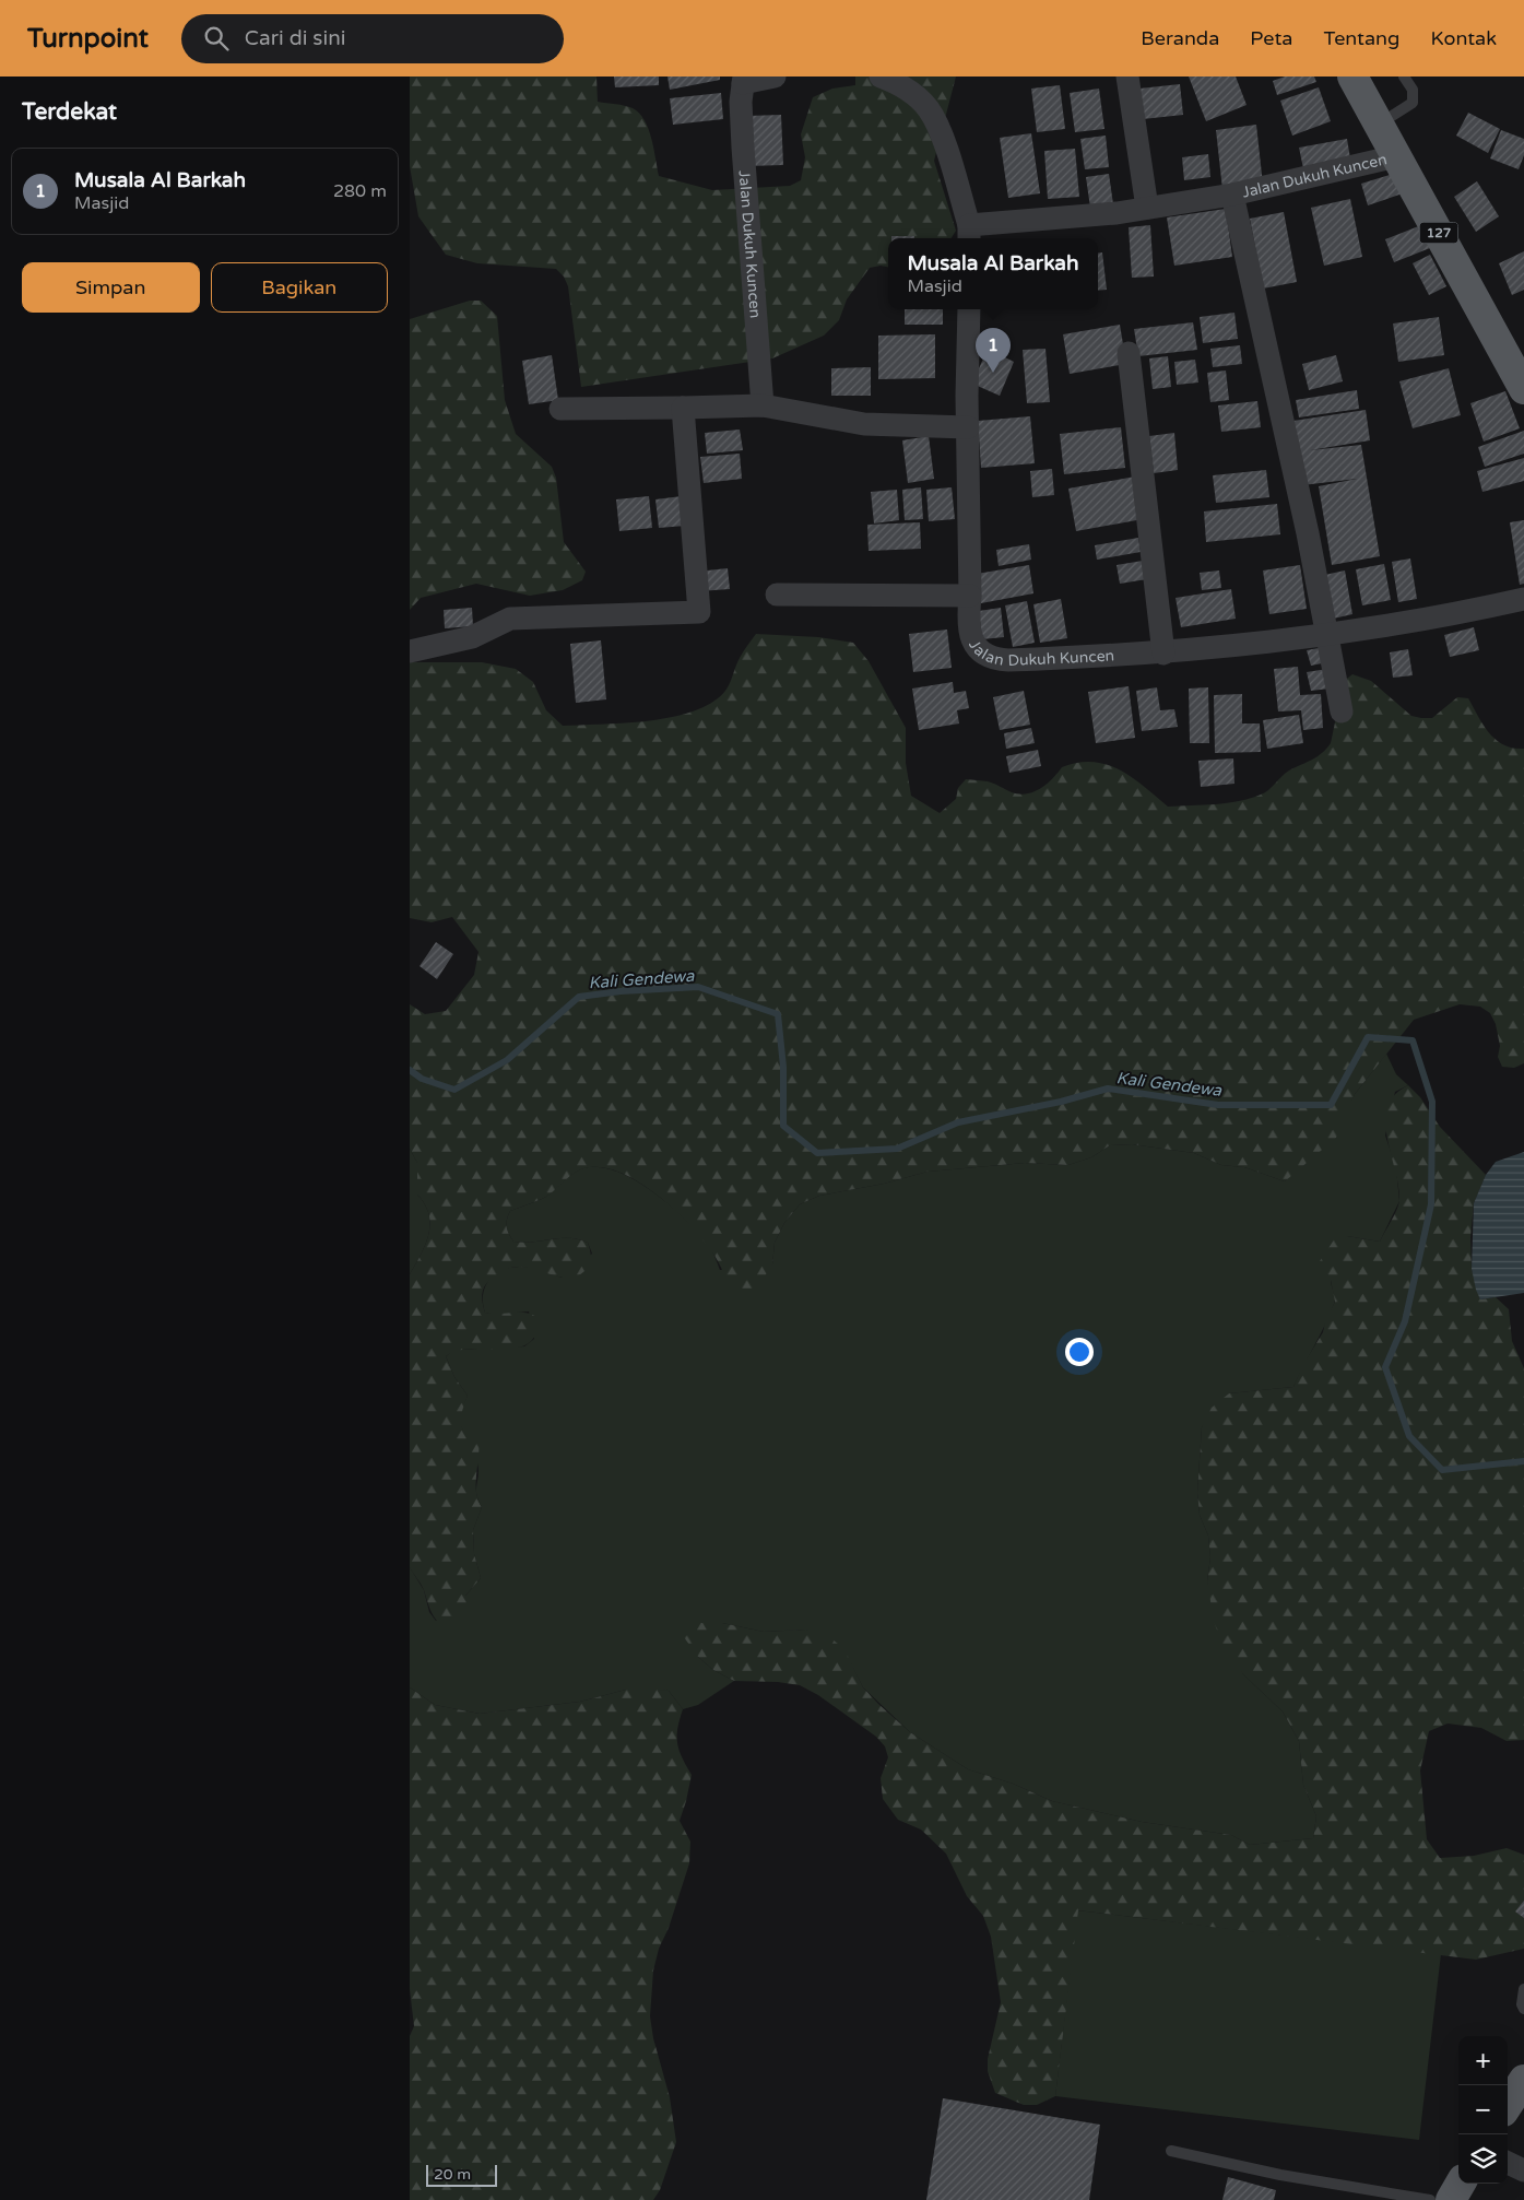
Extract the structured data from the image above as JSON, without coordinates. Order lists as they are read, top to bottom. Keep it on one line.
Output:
{"streets":{"main road":["127"],"street":["Jalan Dukuh Kuncen"]},"crossings":[["Jalan Dukuh Kuncen","127"]],"water":["Kali Gendewa"],"scale_bar":"20 m","page":{"header":"Turnpoint","search":"Cari di sini","nav":["Beranda","Peta","Tentang","Kontak"],"heading":"Terdekat","list":[{"mark":"1","name":"Musala Al Barkah","note":"Masjid","value":"280 m"}],"popup":["Musala Al Barkah","Masjid"],"buttons":["Simpan","Bagikan"],"pins":"1","map_buttons":["+","−"],"scale":"20 m"}}
